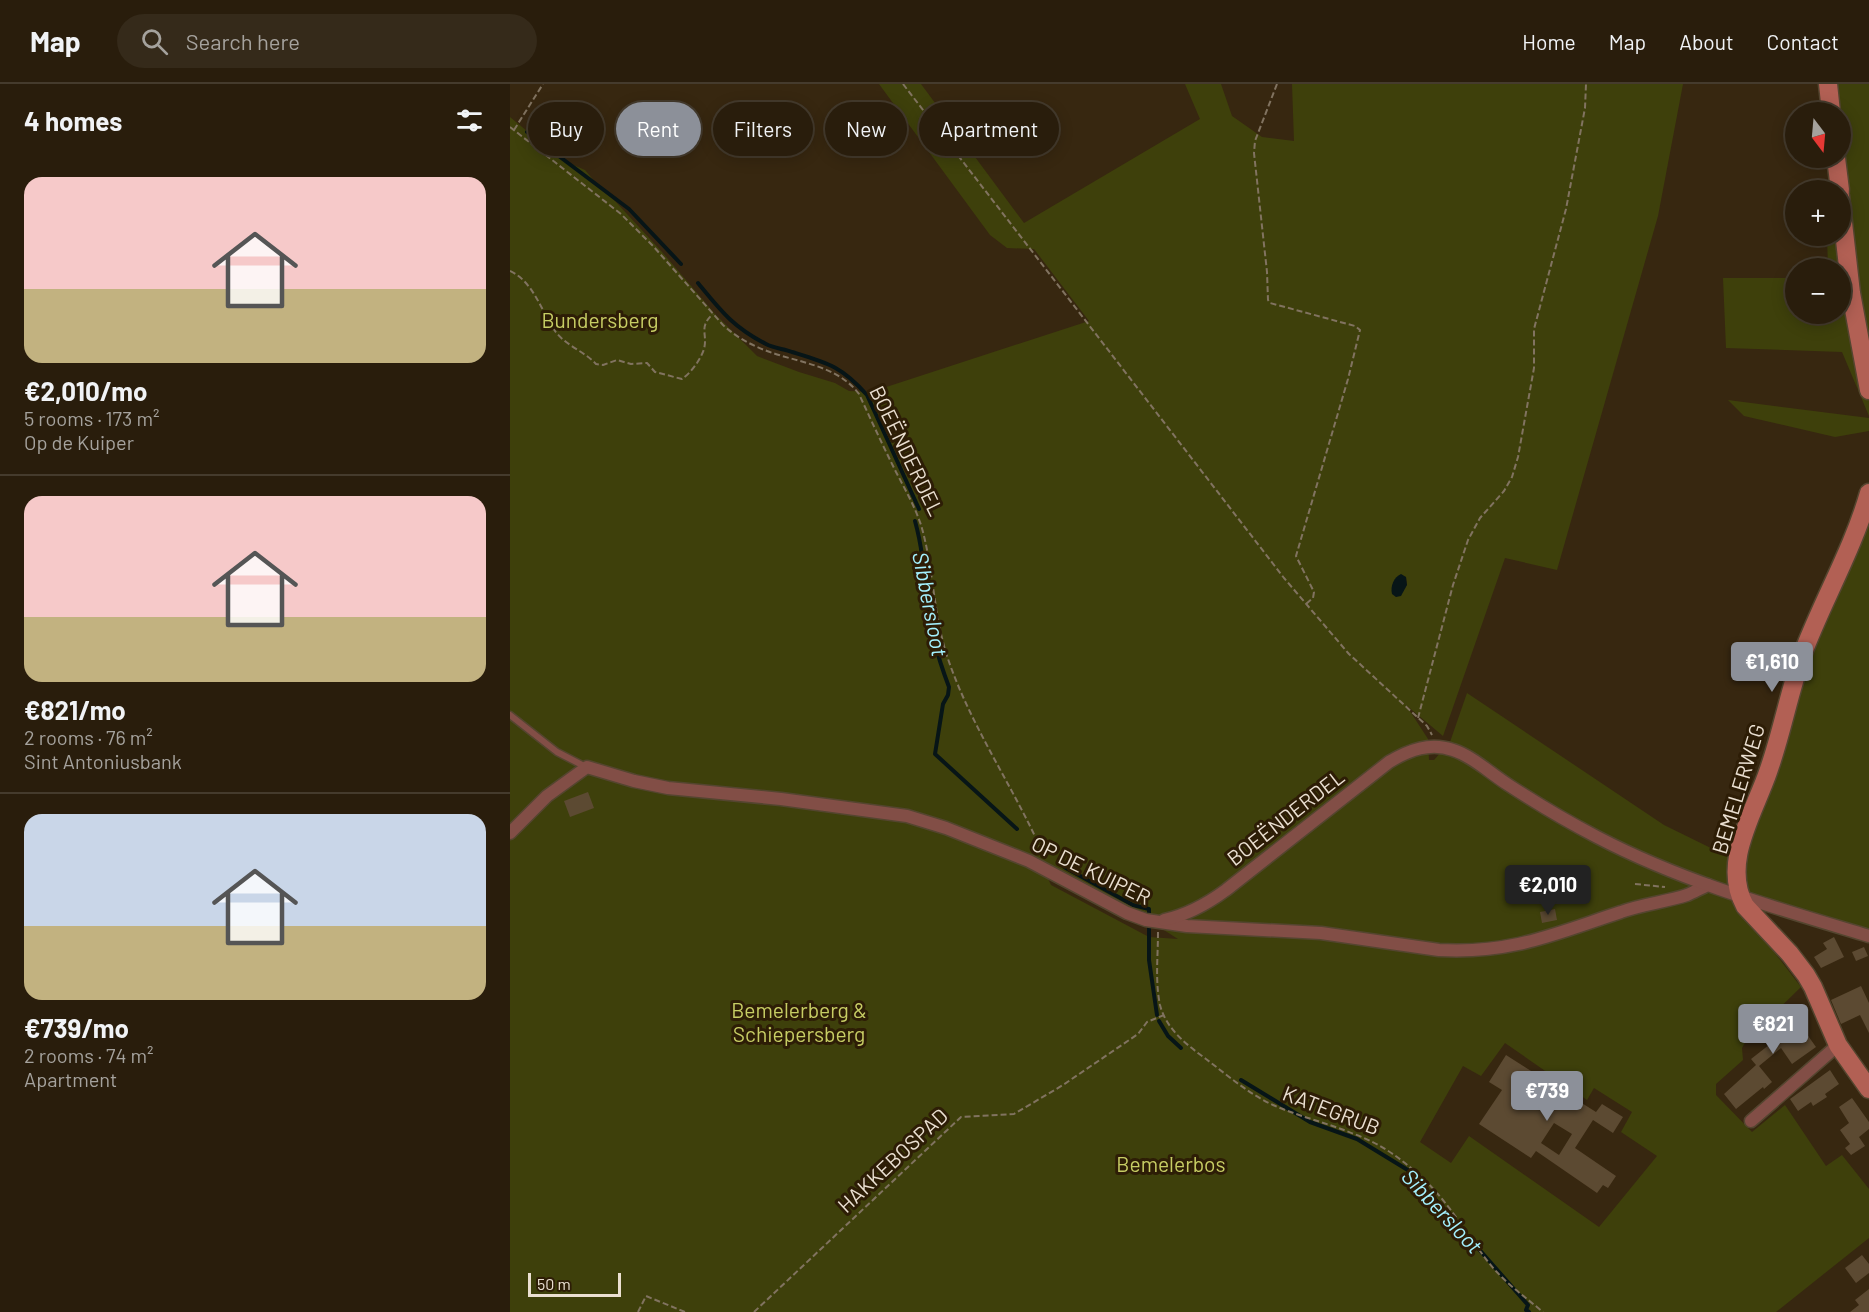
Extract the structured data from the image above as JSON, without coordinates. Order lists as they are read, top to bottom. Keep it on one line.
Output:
{"streets":{"street":["BOEËNDERDEL","BEMELERWEG","OP DE KUIPER"],"path":["KATEGRUB","HAKKEBOSPAD"]},"crossings":[["BOEËNDERDEL","OP DE KUIPER"],["BOEËNDERDEL","KATEGRUB"],["OP DE KUIPER","KATEGRUB"],["KATEGRUB","HAKKEBOSPAD"]],"water":["Sibbersloot"],"parks":["Bundersberg","Bemelerberg & Schiepersberg","Bemelerbos"],"scale_bar":"50 m","north":"bottom","page":{"header":"Map","search":"Search here","nav":["Home","Map","About","Contact"],"heading":"4 homes","map_buttons":["+","−"],"chip":["Buy","Rent","Filters","New","Apartment"],"list":[{"name":"€2,010/mo","note":"5 rooms · 173 m² · Op de Kuiper"},{"name":"€821/mo","note":"2 rooms · 76 m² · Sint Antoniusbank"},{"name":"€739/mo","note":"2 rooms · 74 m² · Apartment"}],"price":["€1,610","€2,010","€821","€739"],"scale":"50 m"}}
